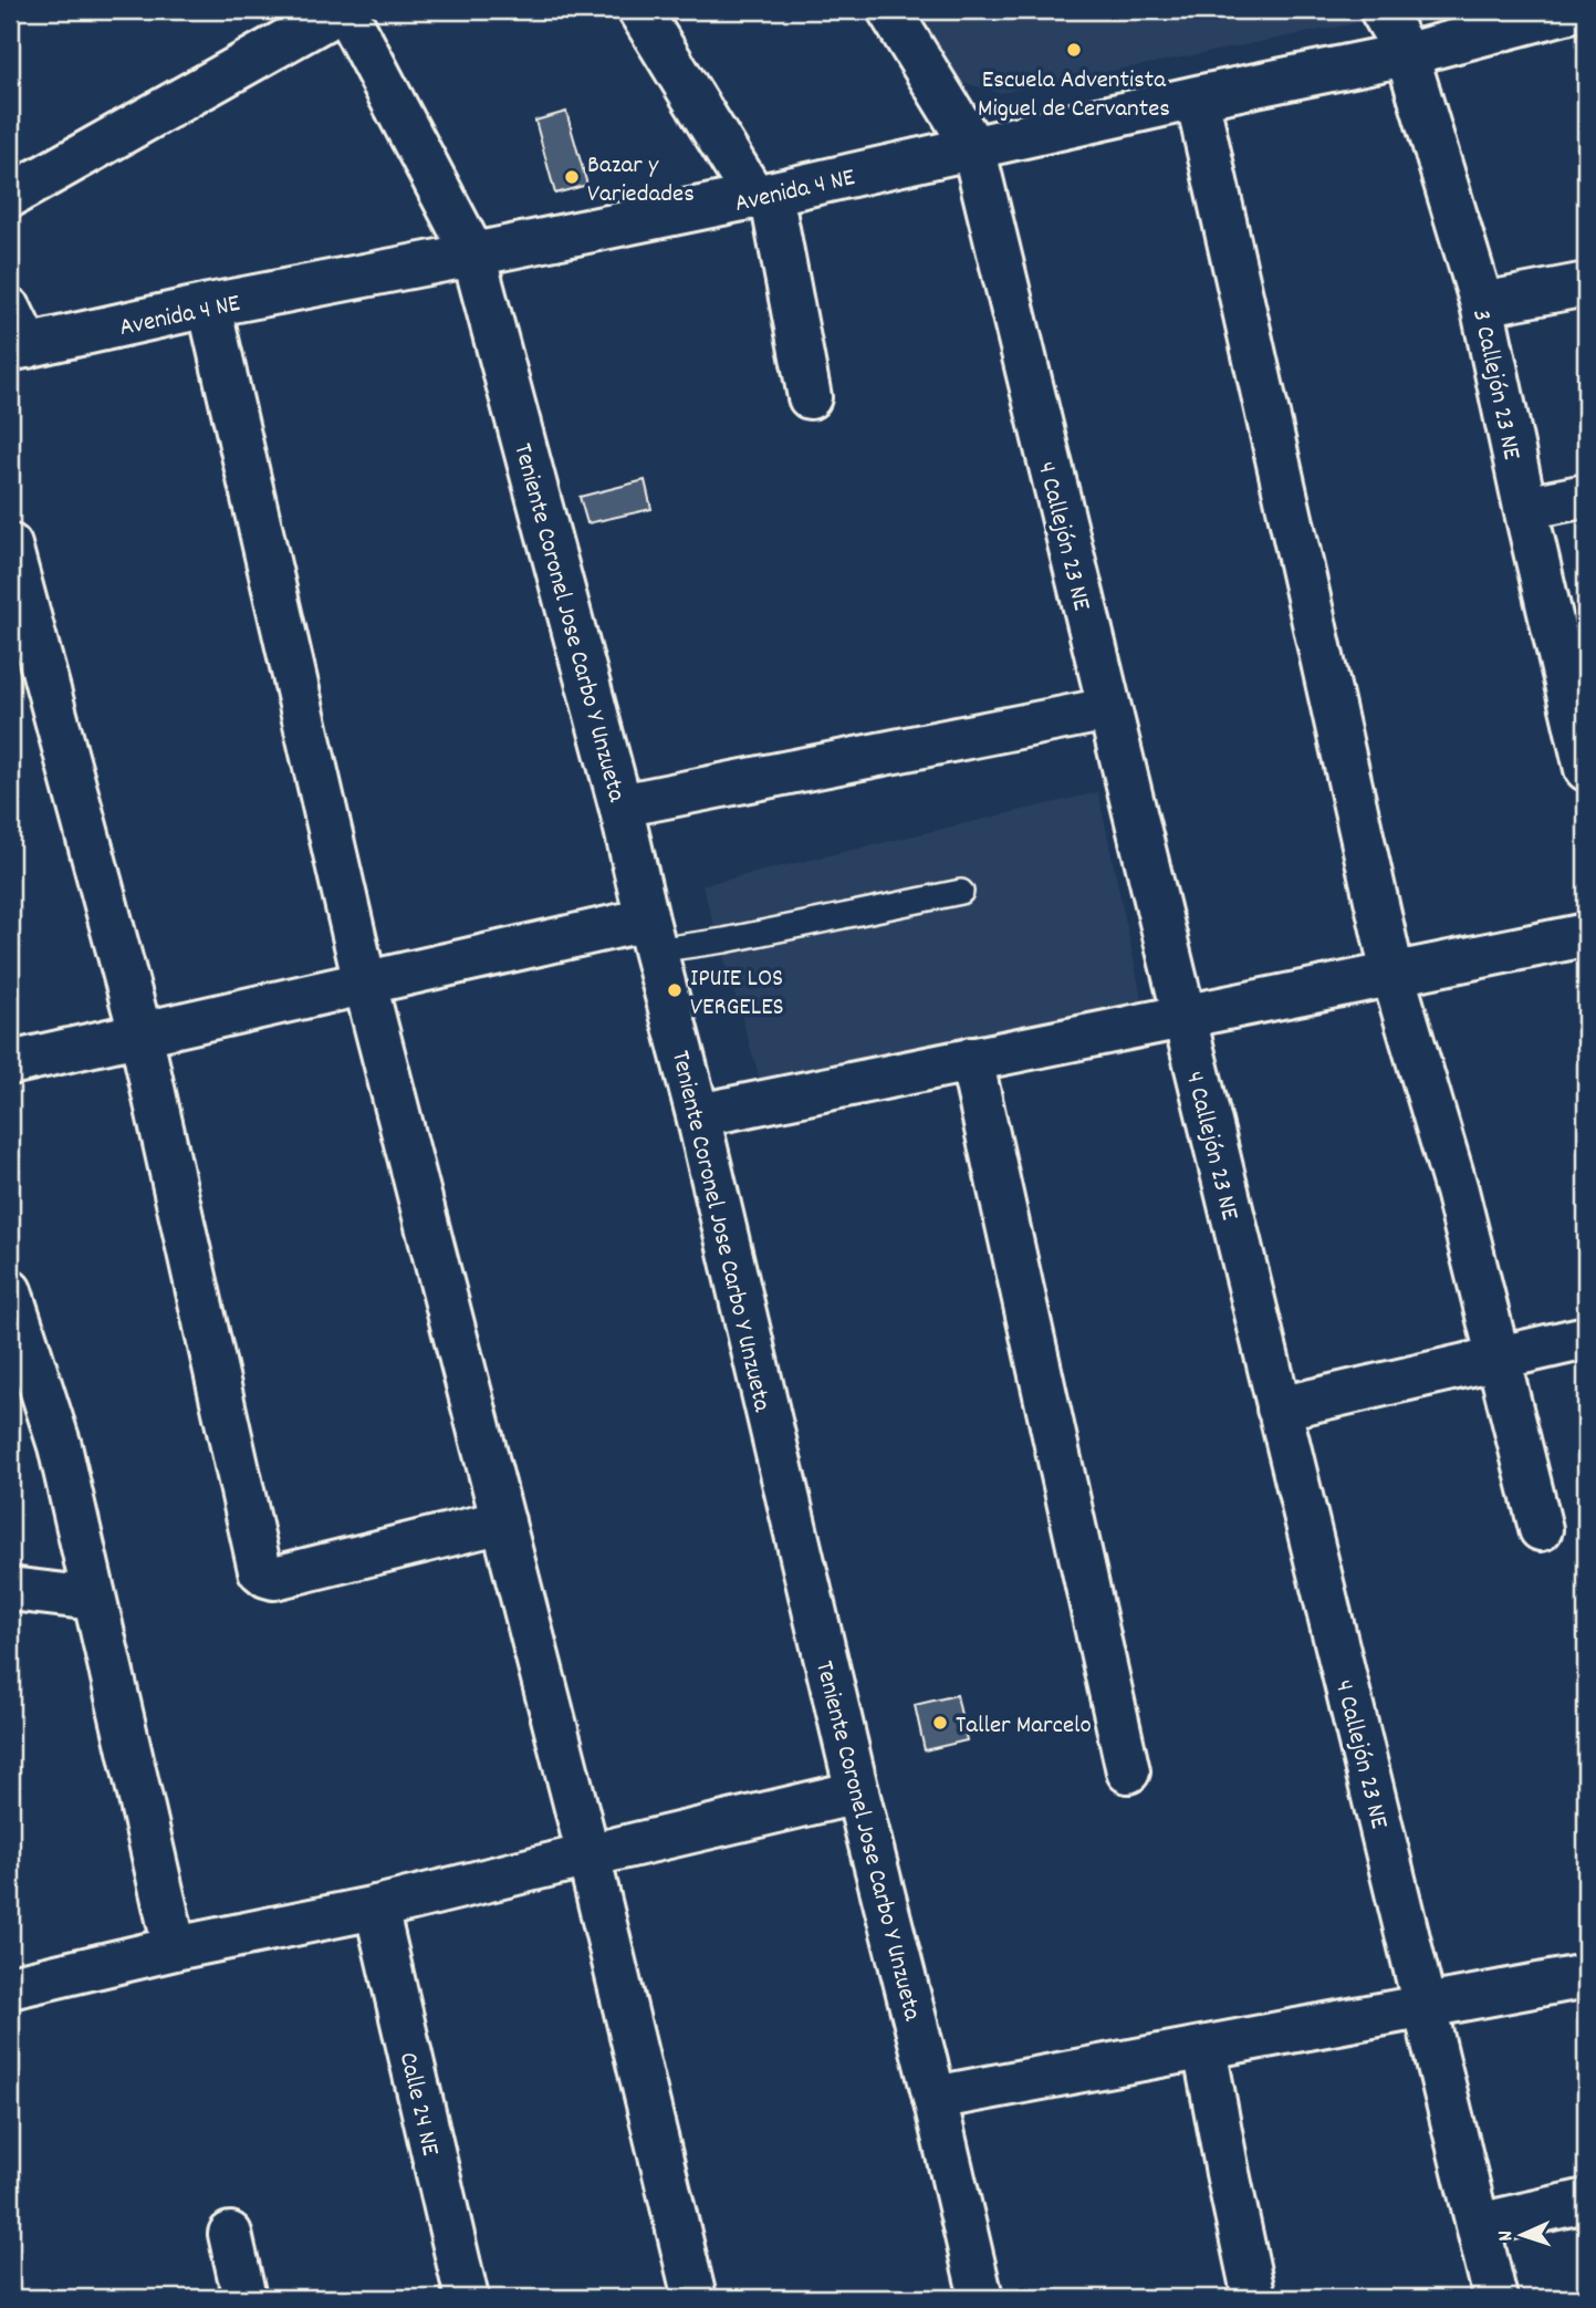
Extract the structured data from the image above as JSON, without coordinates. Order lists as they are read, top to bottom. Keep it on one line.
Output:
{"streets":{"street":["Avenida 4 NE","3 Callejón 23 NE","4 Callejón 23 NE","Teniente Coronel Jose Carbo Y Unzueta","Calle 24 NE"]},"crossings":[["Avenida 4 NE","3 Callejón 23 NE"],["Avenida 4 NE","4 Callejón 23 NE"],["Avenida 4 NE","Teniente Coronel Jose Carbo Y Unzueta"]],"places":["Escuela Adventista Miguel de Cervantes","Bazar y Variedades","IPUIE LOS VERGELES","Taller Marcelo"],"north":"left"}
